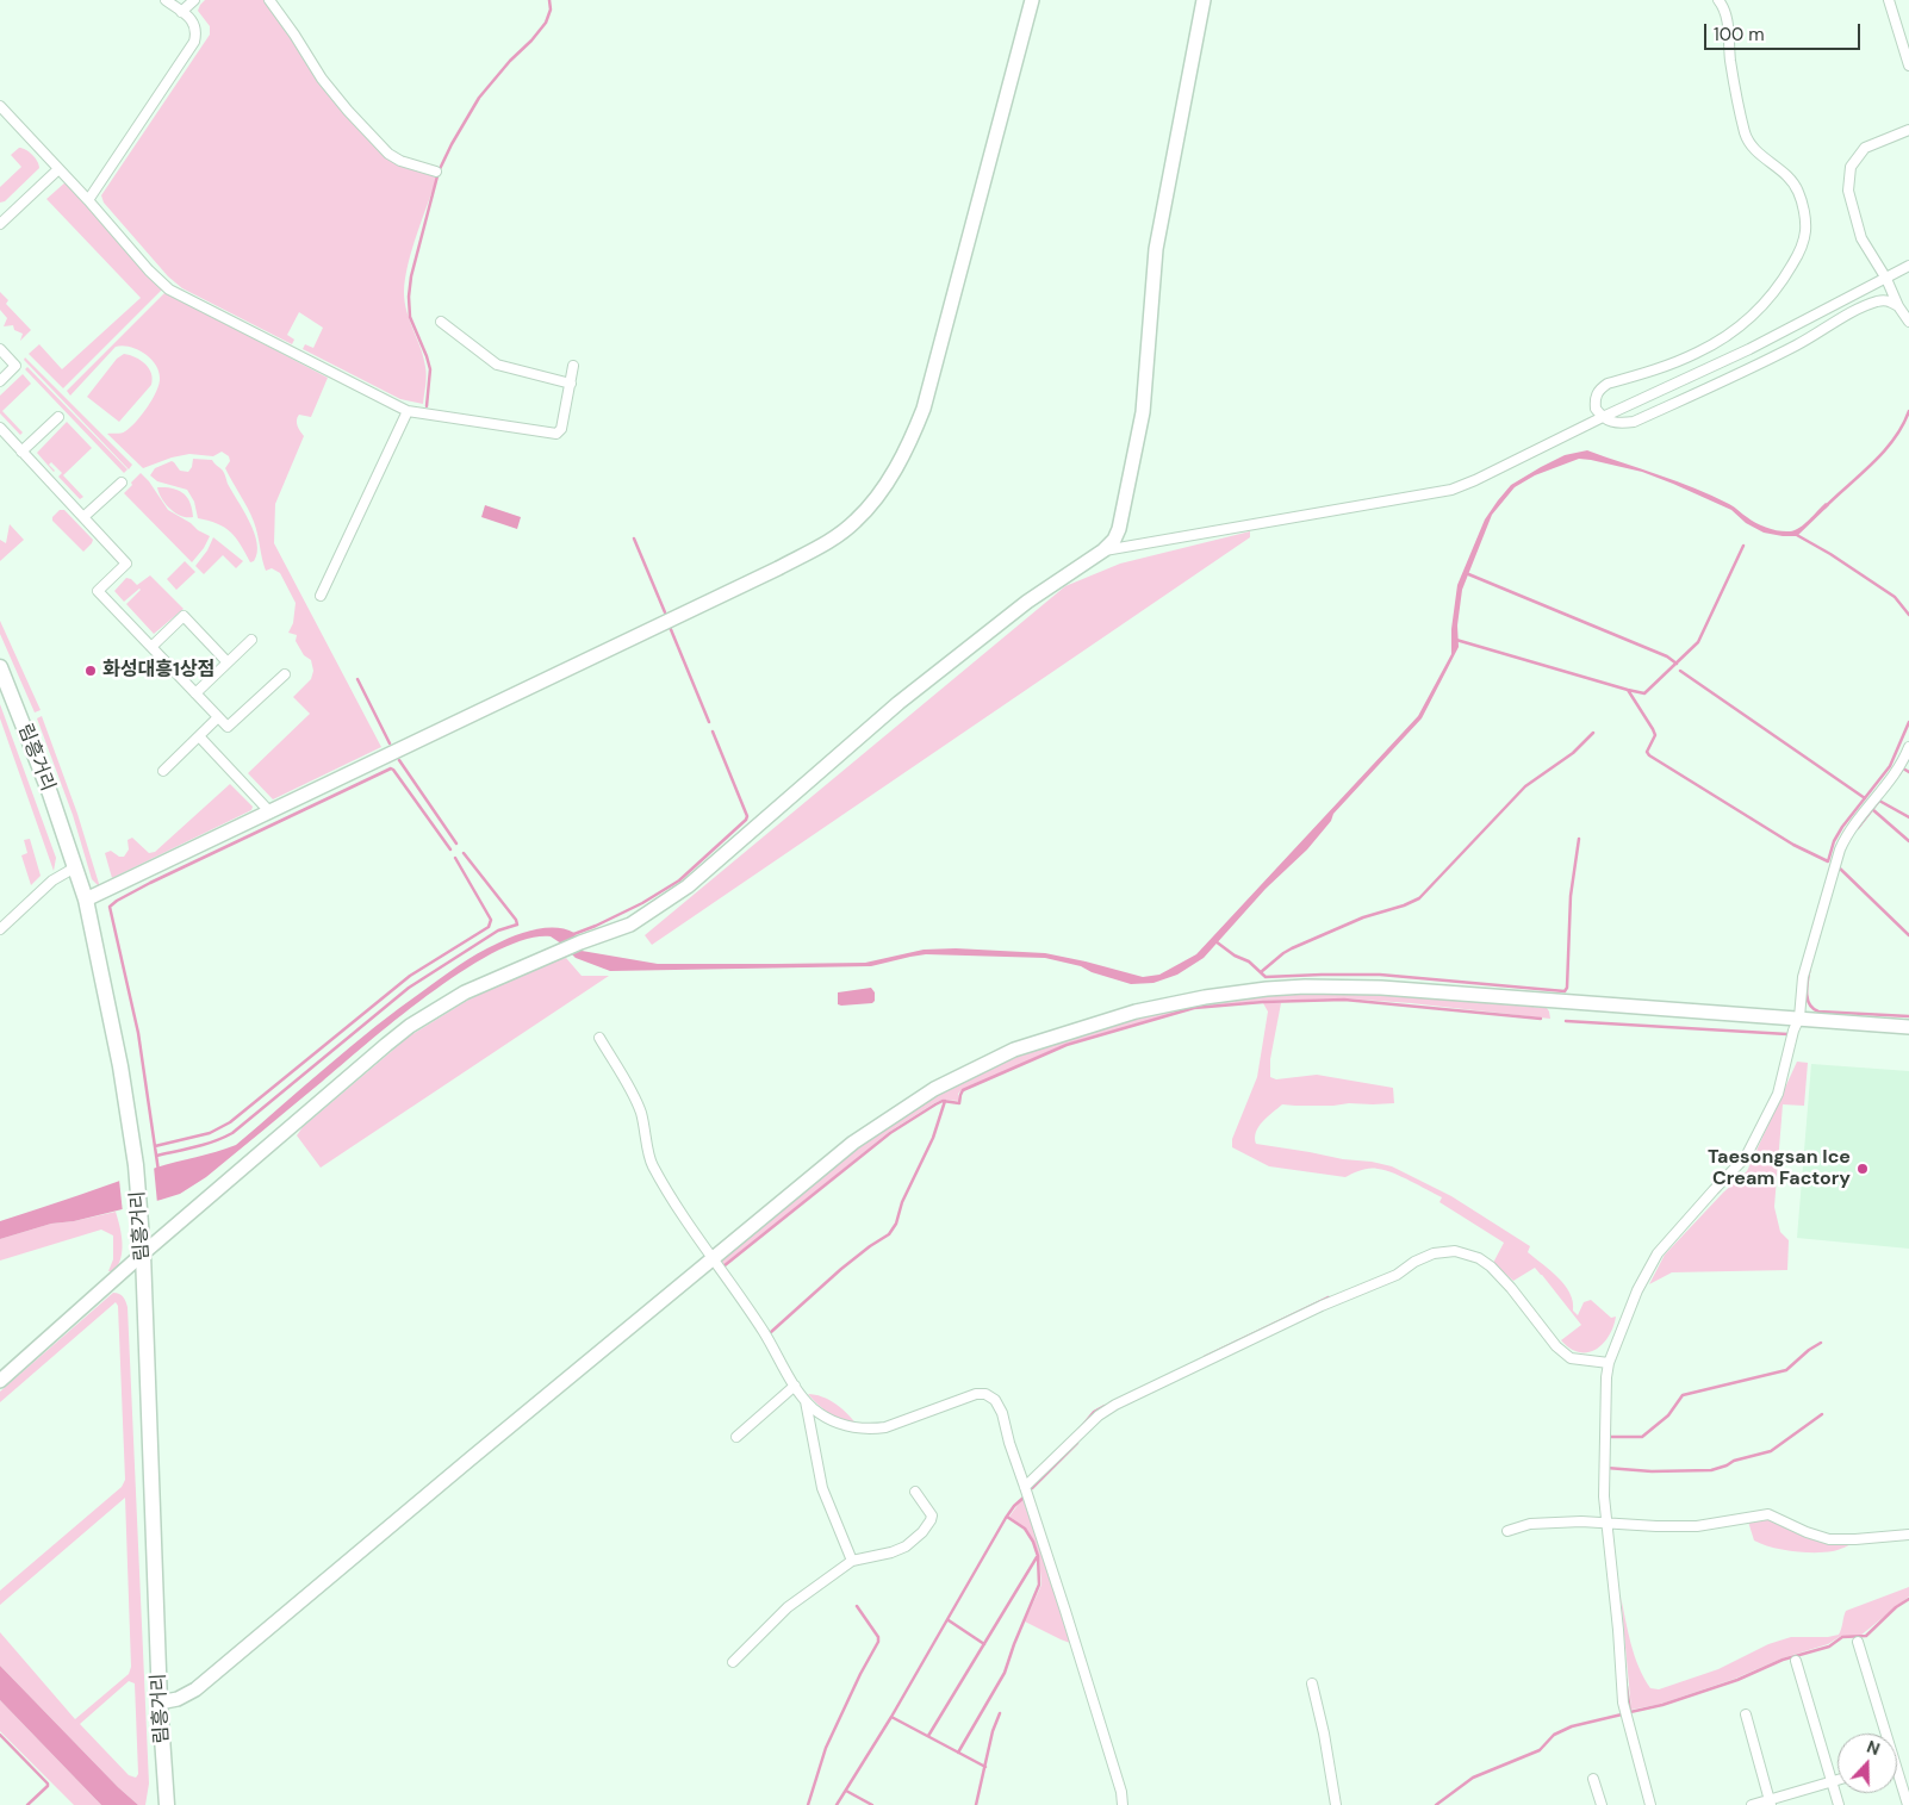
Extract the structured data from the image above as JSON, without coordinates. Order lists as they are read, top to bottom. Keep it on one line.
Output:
{"streets":{"main road":["림흥거리"]},"places":["화성대흥1상점","Taesongsan Ice Cream Factory"],"scale_bar":"100 m","north":"top"}
